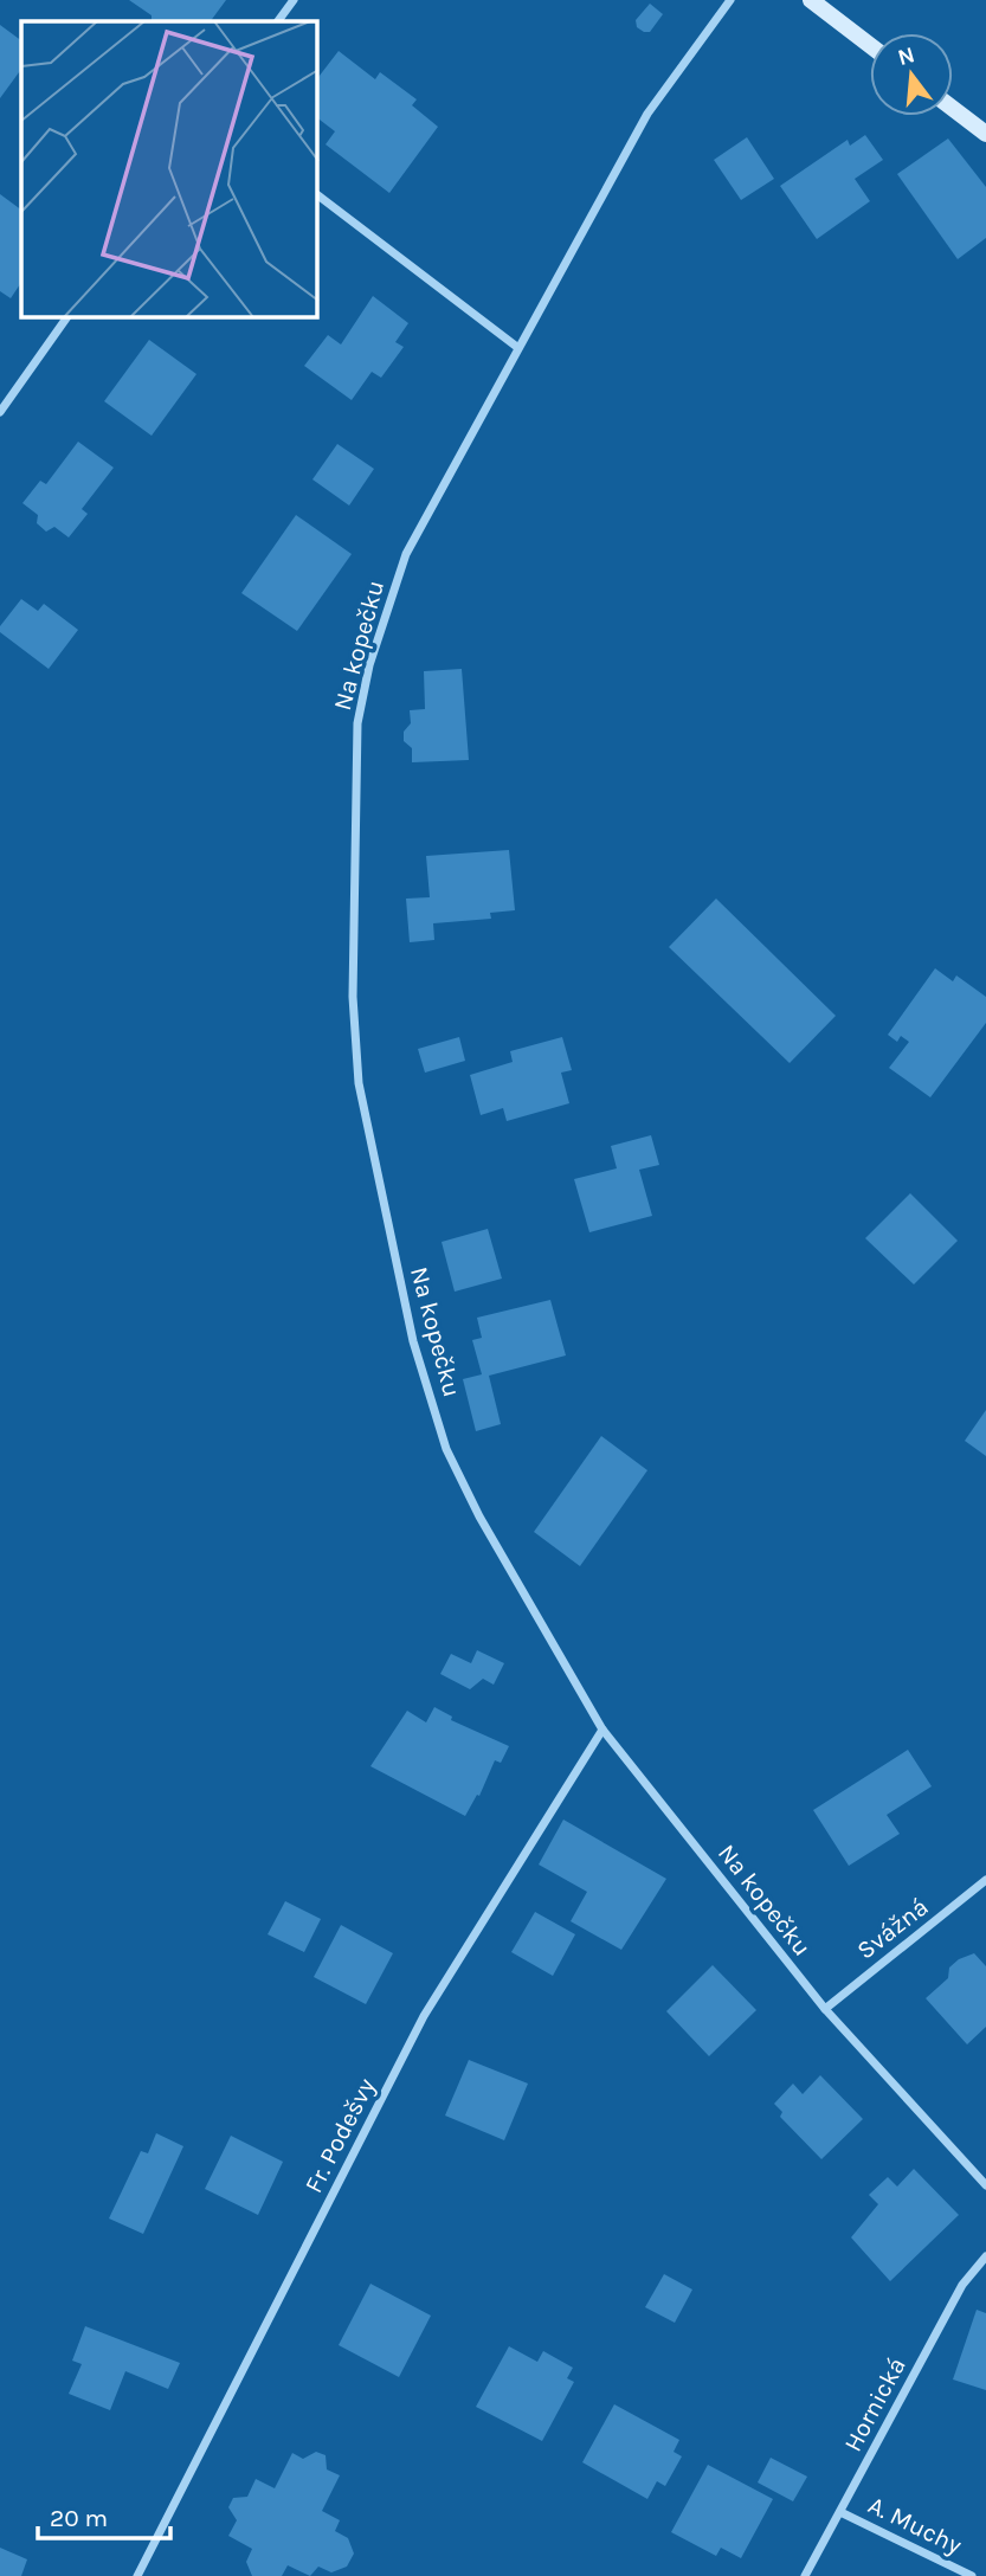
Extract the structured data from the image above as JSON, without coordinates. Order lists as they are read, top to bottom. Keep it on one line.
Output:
{"streets":{"street":["Na kopečku","Svážná","Fr. Podešvy","Hornická","A. Muchy"]},"crossings":[["Na kopečku","Svážná"],["Na kopečku","Fr. Podešvy"],["Hornická","A. Muchy"]],"scale_bar":"20 m","north":"top"}
